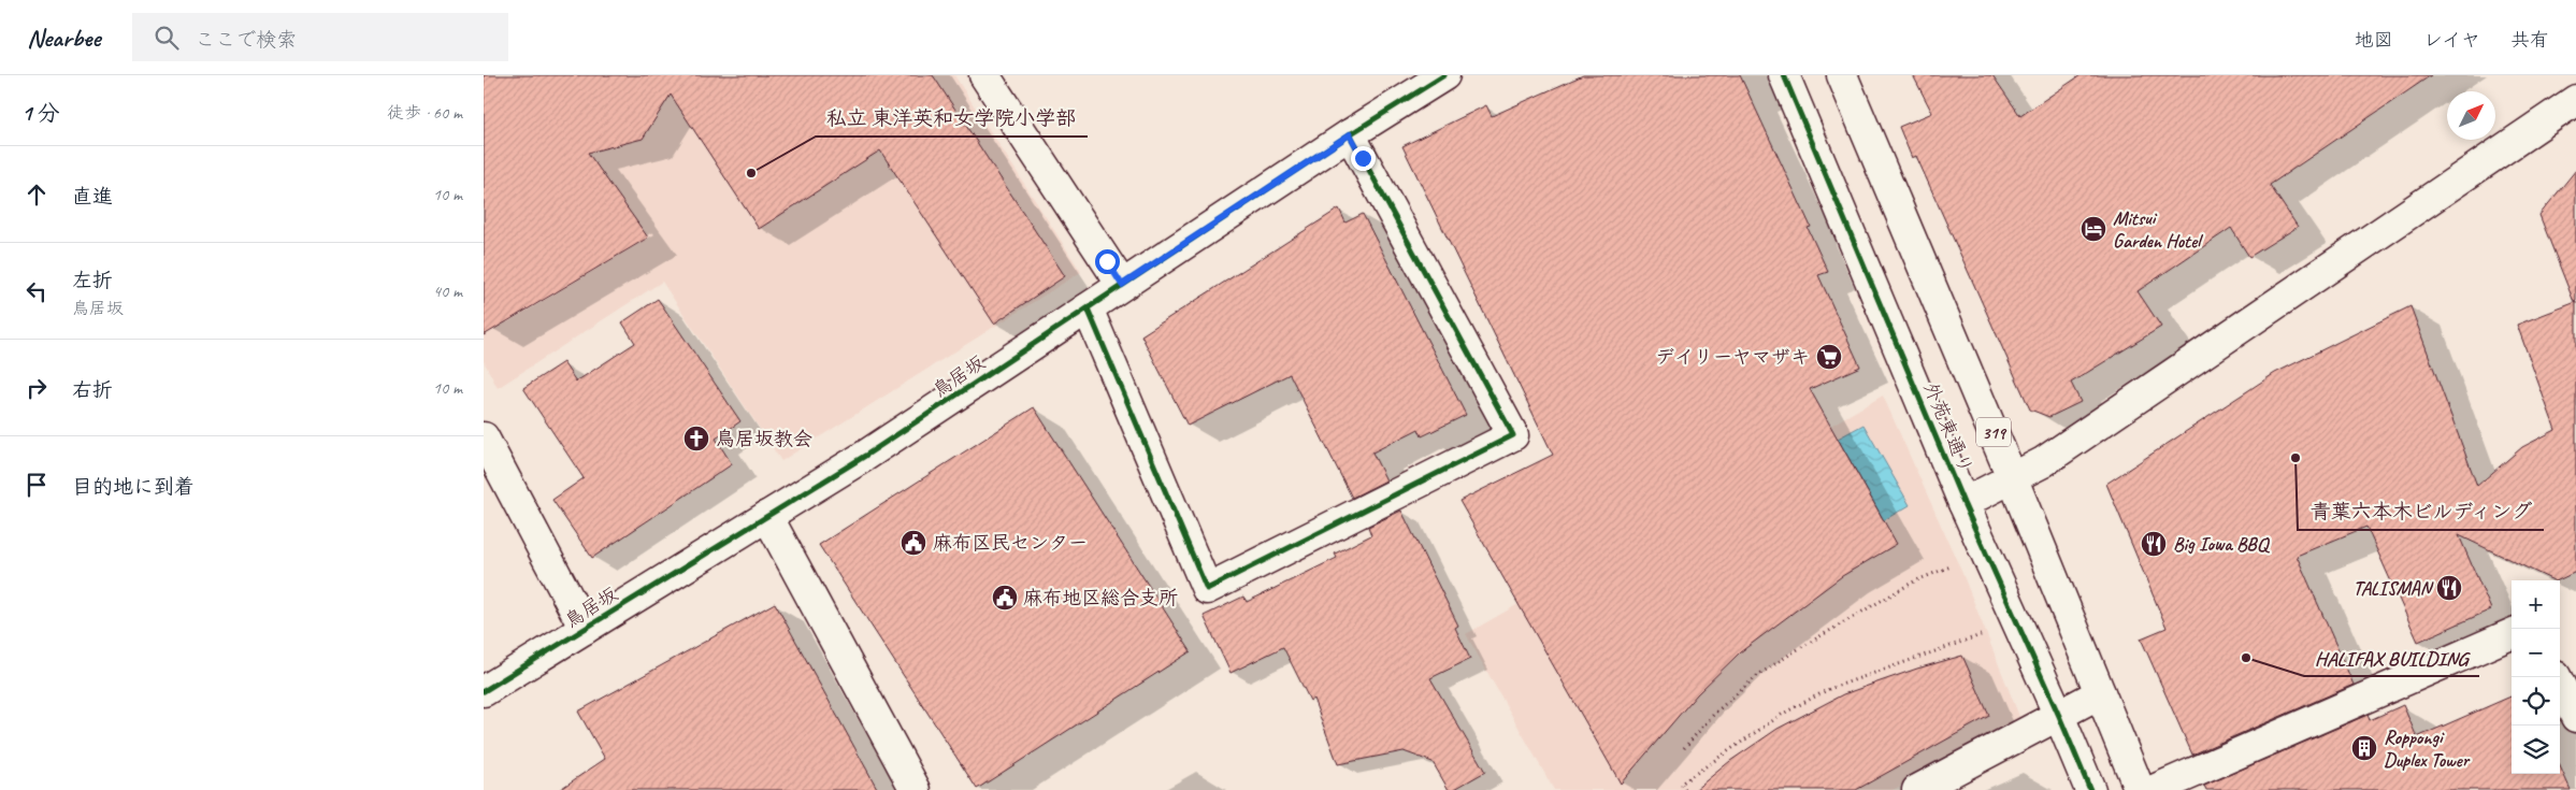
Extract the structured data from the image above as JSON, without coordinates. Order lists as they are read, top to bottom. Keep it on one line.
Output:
{"streets":{"street":["鳥居坂","外苑東通り","319"]},"places":{"other":["私立 東洋英和女学院小学部","青葉六本木ビルディング","HALIFAX BUILDING"],"hotel":["Mitsui Garden Hotel"],"supermarket":["デイリーヤマザキ"],"church":["鳥居坂教会"],"public building":["麻布区民センター","麻布地区総合支所"],"restaurant":["Big Iowa BBQ","TALISMAN"],"building":["Roppongi Duplex Tower"]},"north":"top right","page":{"header":"Nearbee","search":"ここで検索","nav":["地図","レイヤ","共有"],"heading":["1 分","徒歩 · 60 m"],"list":[["直進","10 m"],["左折","鳥居坂","40 m"],["右折","10 m"],"目的地に到着"],"map_buttons":["+","−"]}}
